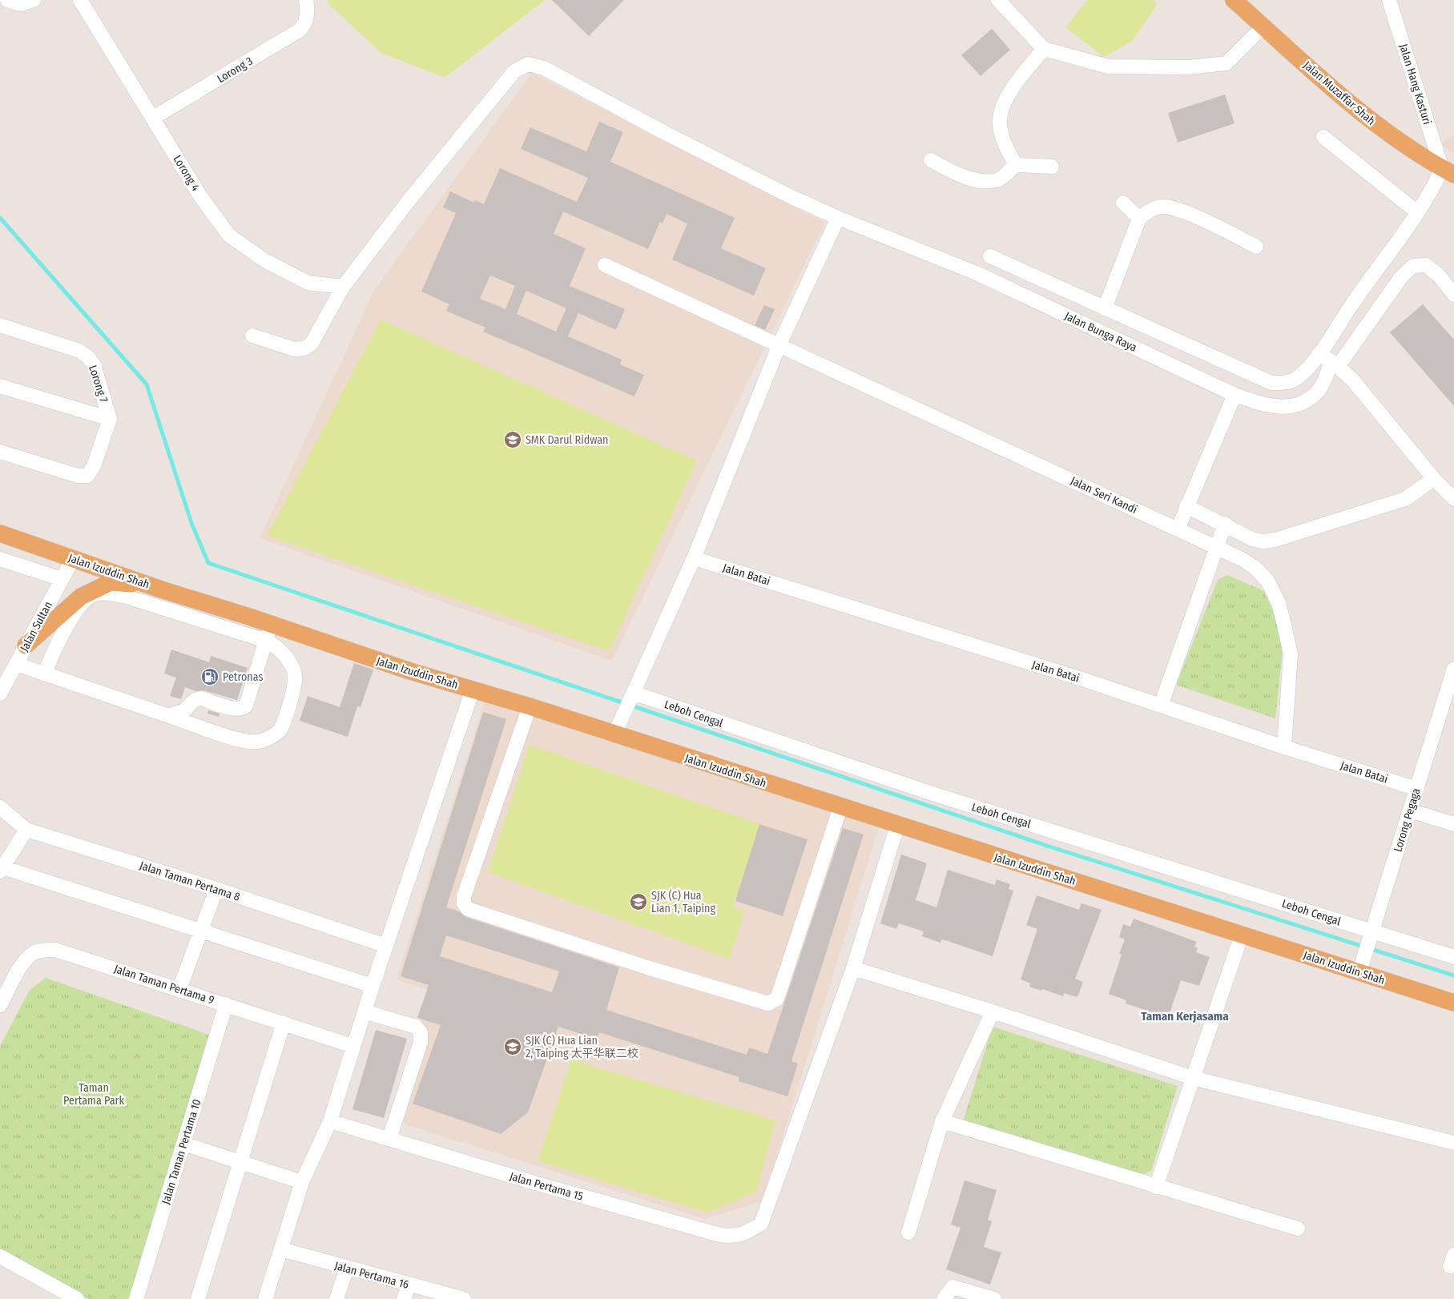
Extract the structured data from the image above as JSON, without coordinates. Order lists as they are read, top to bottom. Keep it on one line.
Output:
{"streets":{"main road":["Jalan Muzaffar Shah","Jalan Izuddin Shah"],"street":["Lorong 3","Jalan Hang Kasturi","Lorong 4","Jalan Bunga Raya","Lorong 7","Jalan Seri Kandi","Jalan Batai","Jalan Sultan","Leboh Cengal","Lorong Pegaga","Jalan Taman Pertama 8","Jalan Taman Pertama 9","Jalan Taman Pertama 10","Jalan Pertama 15","Jalan Pertama 16"]},"crossings":[["Lorong 3","Lorong 4"],["Jalan Hang Kasturi","Jalan Muzaffar Shah"],["Jalan Hang Kasturi","Jalan Bunga Raya"],["Jalan Muzaffar Shah","Jalan Bunga Raya"],["Lorong 4","Jalan Bunga Raya"],["Jalan Seri Kandi","Jalan Batai"],["Jalan Izuddin Shah","Jalan Sultan"],["Jalan Izuddin Shah","Lorong Pegaga"],["Jalan Batai","Lorong Pegaga"],["Leboh Cengal","Lorong Pegaga"],["Jalan Taman Pertama 9","Jalan Taman Pertama 10"]],"districts":["Taman Kerjasama"],"parks":["Taman Pertama Park"],"places":{"school or university":["SMK Darul Ridwan","SJK (C) Hua Lian 1, Taiping","SJK (C) Hua Lian 2, Taiping 太平华联二校"],"fuel station":["Petronas"]}}
